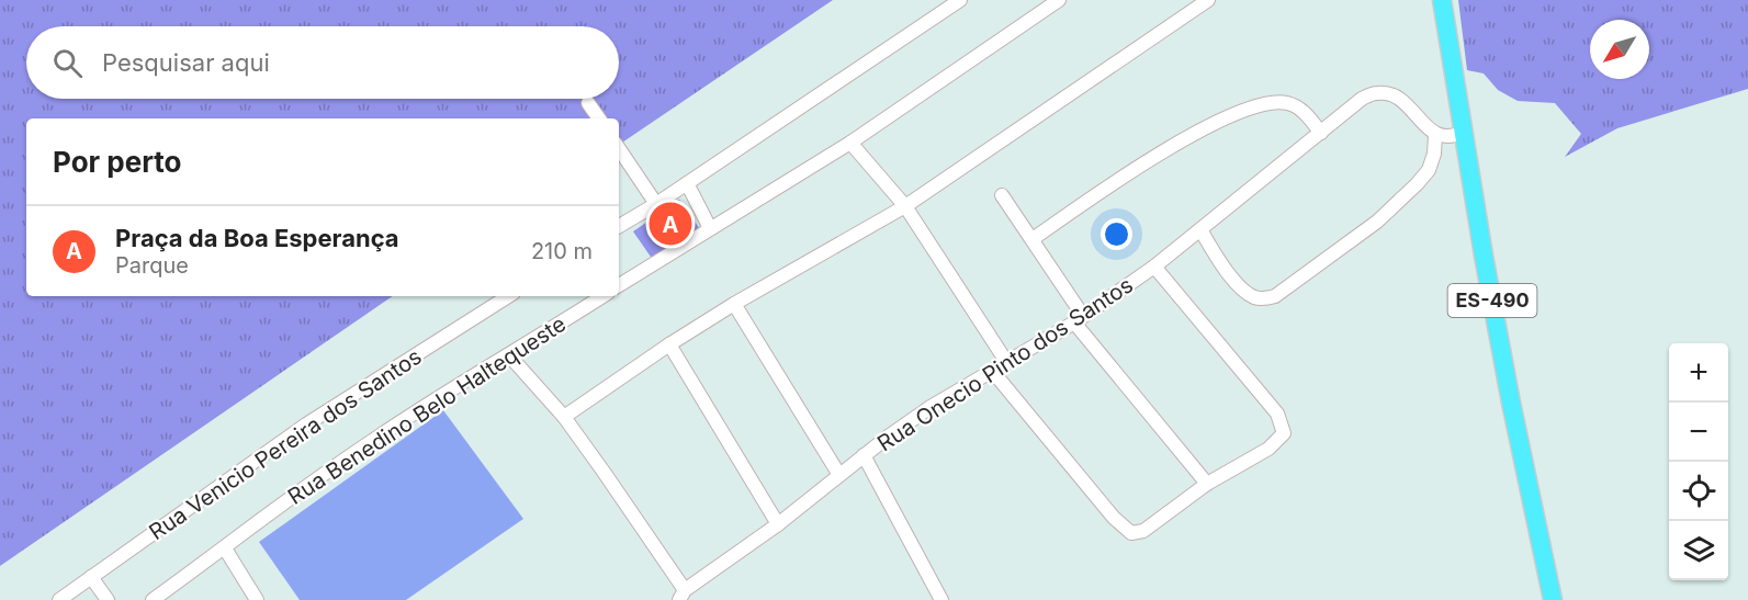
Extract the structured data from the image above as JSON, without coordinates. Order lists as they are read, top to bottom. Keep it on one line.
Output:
{"streets":{"main road":["ES-490"],"street":["Rua Onecio Pinto dos Santos","Rua Benedino Belo Haltequeste","Rua Venicio Pereira dos Santos"]},"crossings":[["Rua Onecio Pinto dos Santos","Rua Benedino Belo Haltequeste"]],"north":"bottom left","page":{"search":"Pesquisar aqui","heading":"Por perto","pins":"A","list":[{"mark":"A","name":"Praça da Boa Esperança","note":"Parque","value":"210 m"}],"map_buttons":["+","−"]}}
